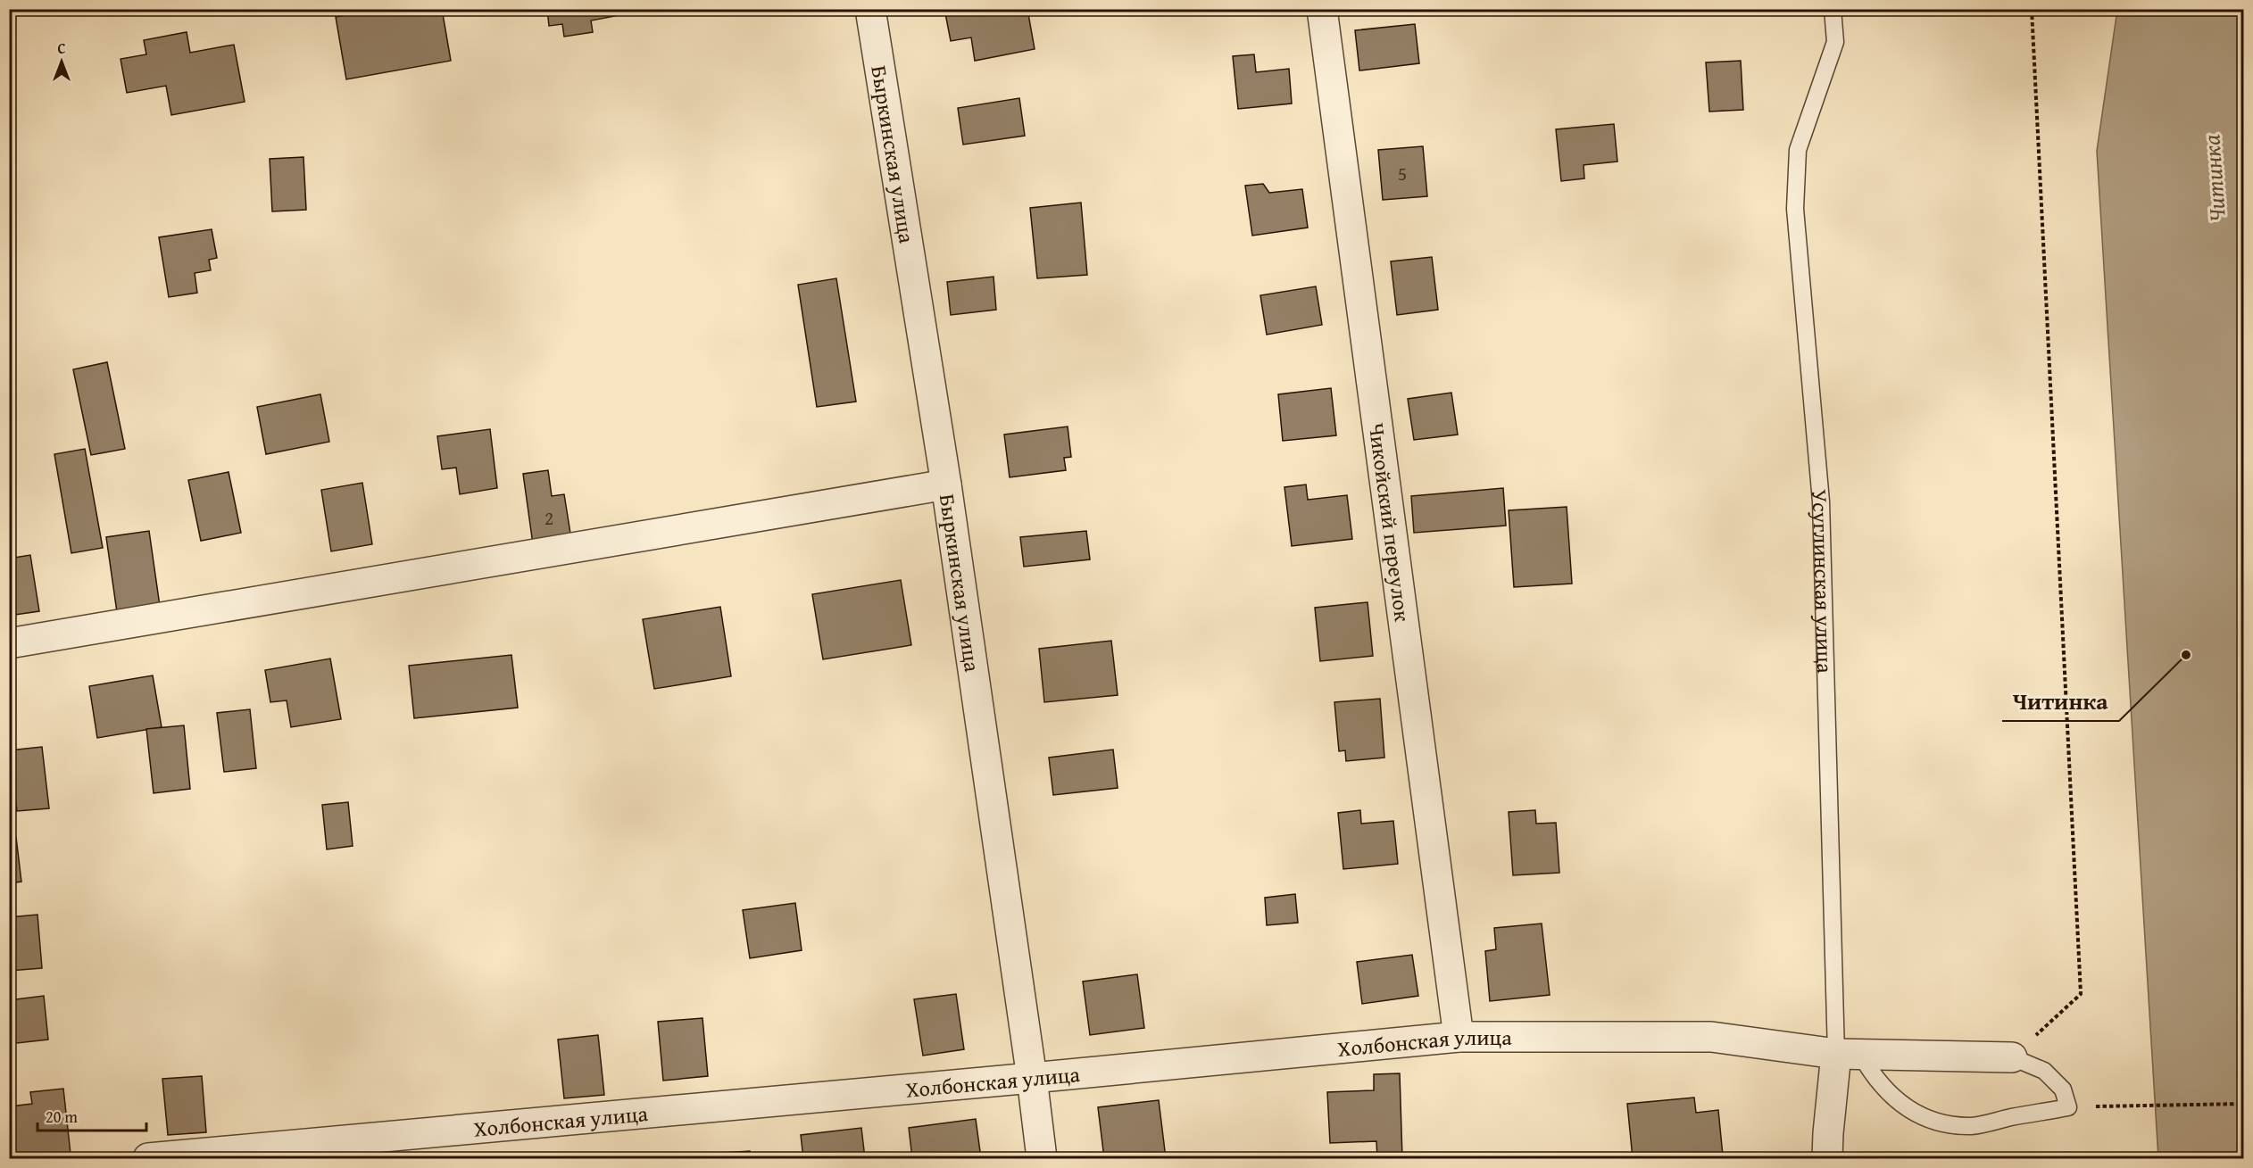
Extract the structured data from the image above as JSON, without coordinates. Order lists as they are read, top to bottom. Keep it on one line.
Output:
{"streets":{"street":["Быркинская улица","Чикойский переулок","Усуглинская улица","Холбонская улица"]},"crossings":[["Быркинская улица","Холбонская улица"],["Чикойский переулок","Холбонская улица"],["Усуглинская улица","Холбонская улица"]],"water":["Читинка"],"places":["Читинка"],"house_numbers":["5","2"],"scale_bar":"20 m","north":"top"}
